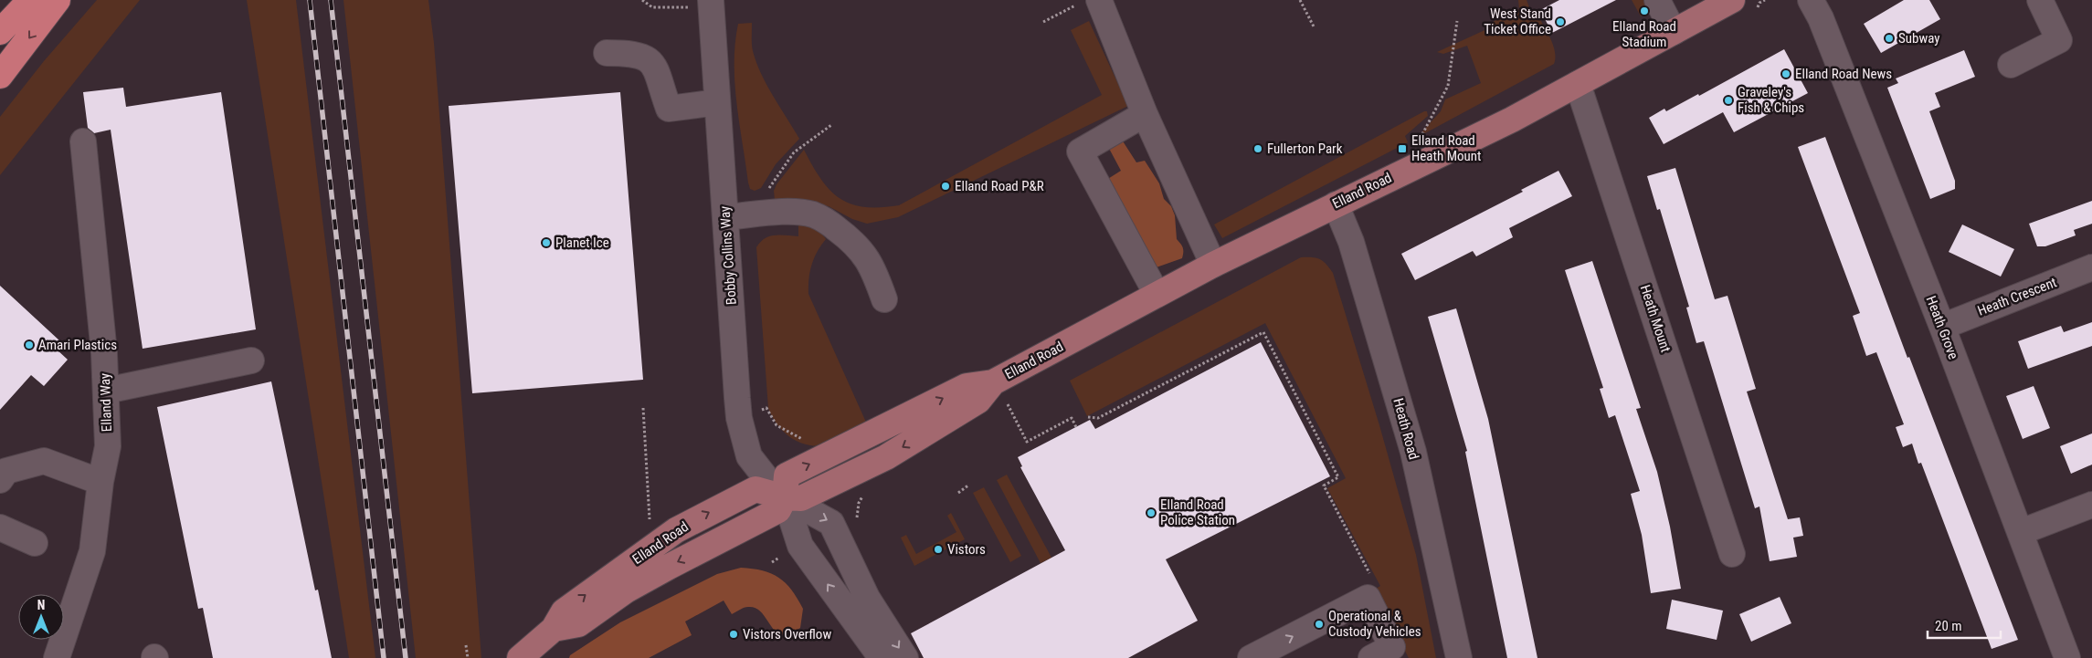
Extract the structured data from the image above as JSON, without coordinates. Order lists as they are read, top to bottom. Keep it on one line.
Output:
{"streets":{"main road":["Elland Road"],"street":["Bobby Collins Way","Heath Crescent","Heath Mount","Heath Grove","Elland Way","Heath Road"]},"crossings":[["Elland Road","Bobby Collins Way"],["Elland Road","Heath Mount"],["Elland Road","Heath Road"],["Heath Crescent","Heath Grove"]],"places":{"other":["Elland Road Stadium","West Stand Ticket Office","Subway","Elland Road News","Graveley's Fish & Chips","Fullerton Park","Elland Road P&R","Planet Ice","Amari Plastics","Elland Road Police Station","Vistors","Operational & Custody Vehicles","Vistors Overflow"],"transit":["Elland Road Heath Mount"]},"scale_bar":"20 m","north":"top"}
